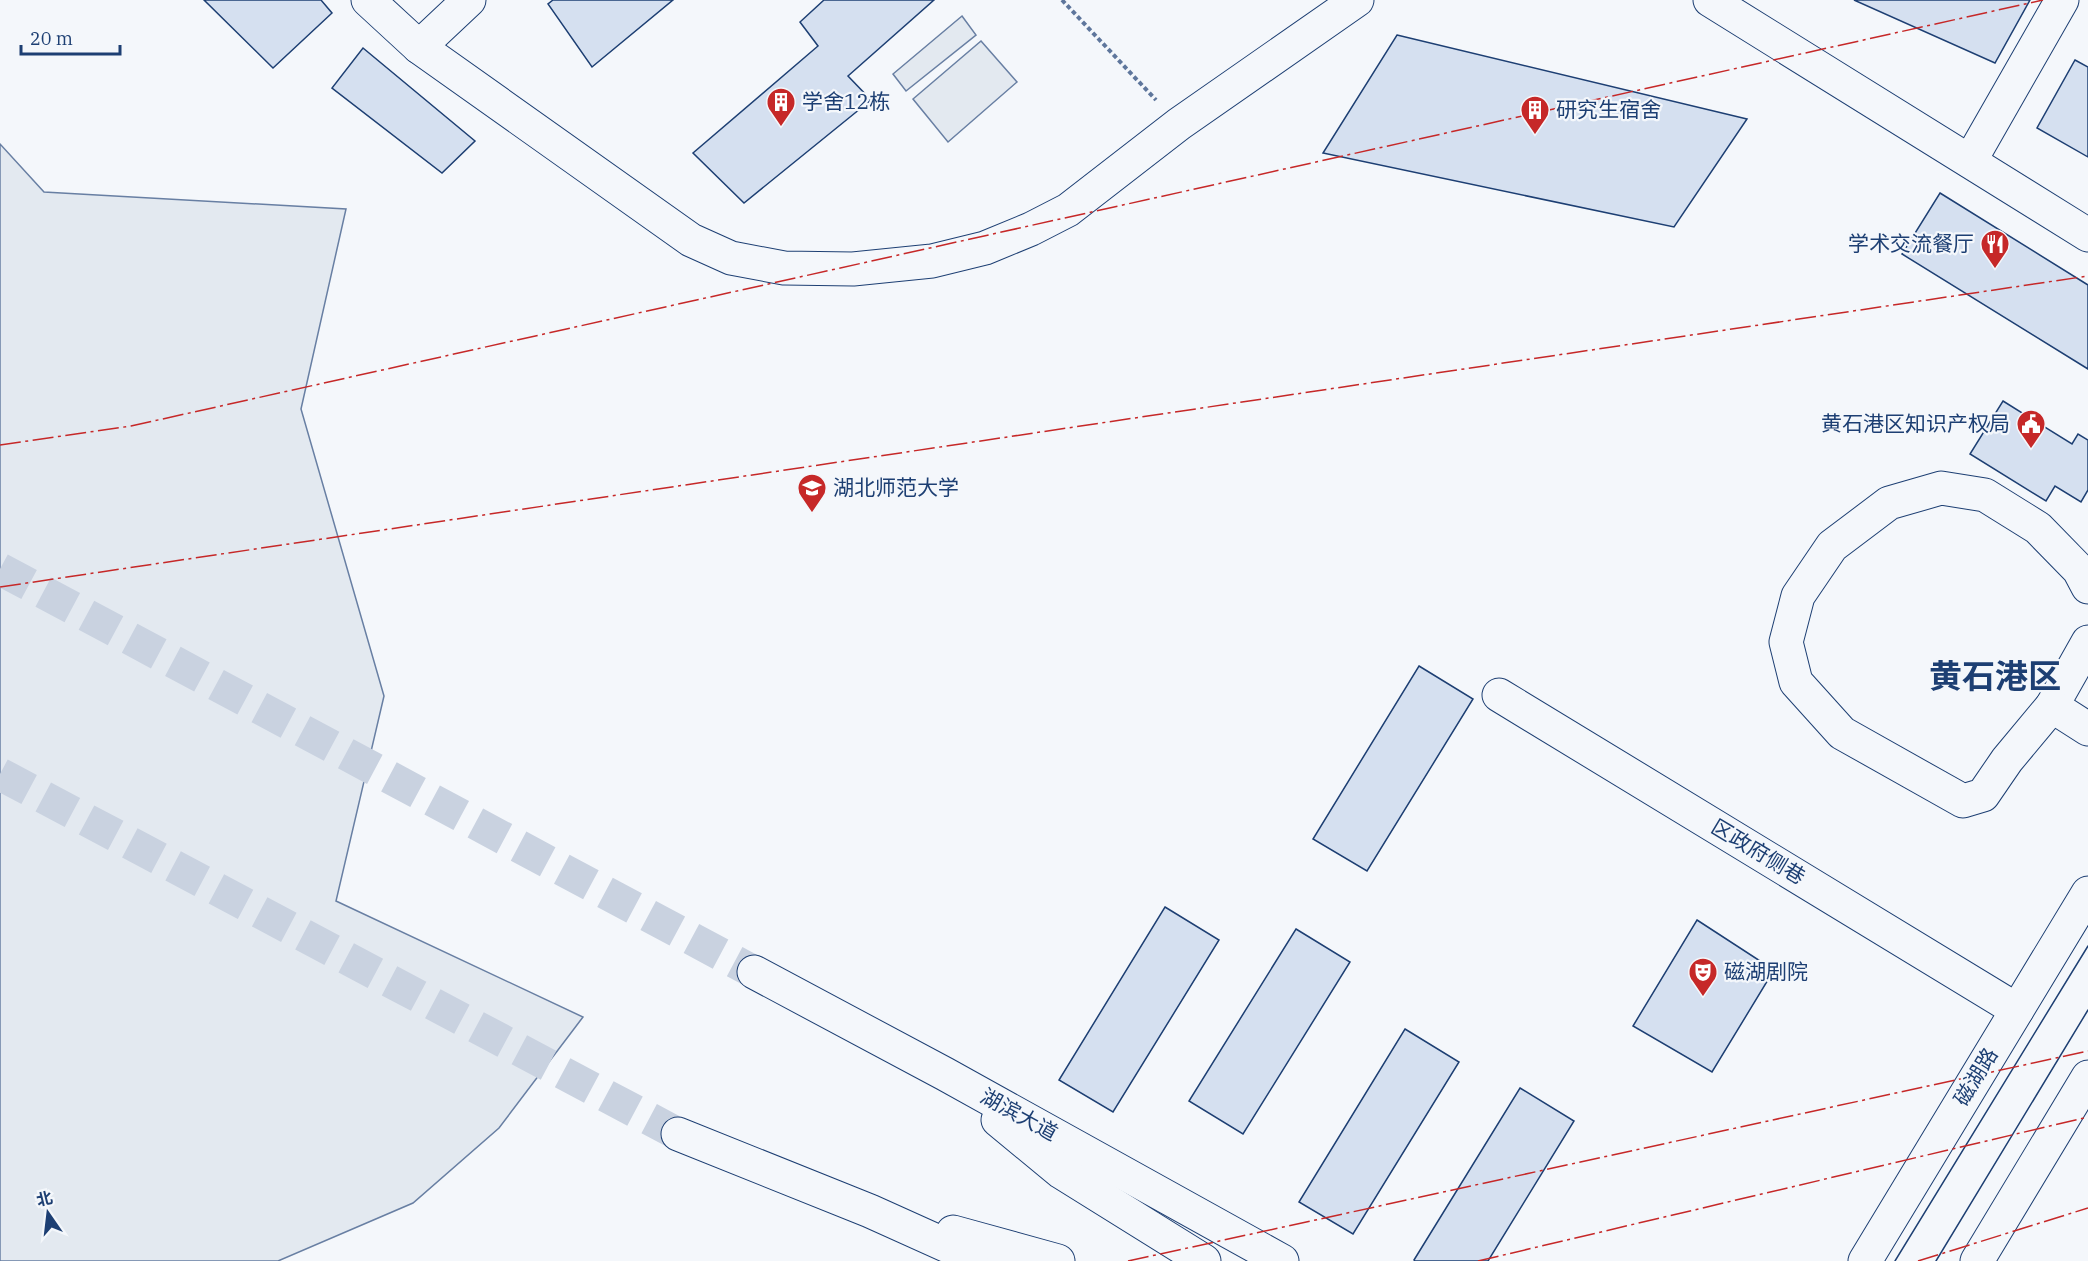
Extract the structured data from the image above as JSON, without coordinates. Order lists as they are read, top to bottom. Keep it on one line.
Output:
{"streets":{"street":["区政府侧巷","磁湖路","湖滨大道"]},"crossings":[["区政府侧巷","磁湖路"]],"districts":["黄石港区"],"places":{"building":["学舍12栋","研究生宿舍"],"restaurant":["学术交流餐厅"],"public building":["黄石港区知识产权局"],"school or university":["湖北师范大学"],"theatre":["磁湖剧院"]},"scale_bar":"20 m","north":"top"}
